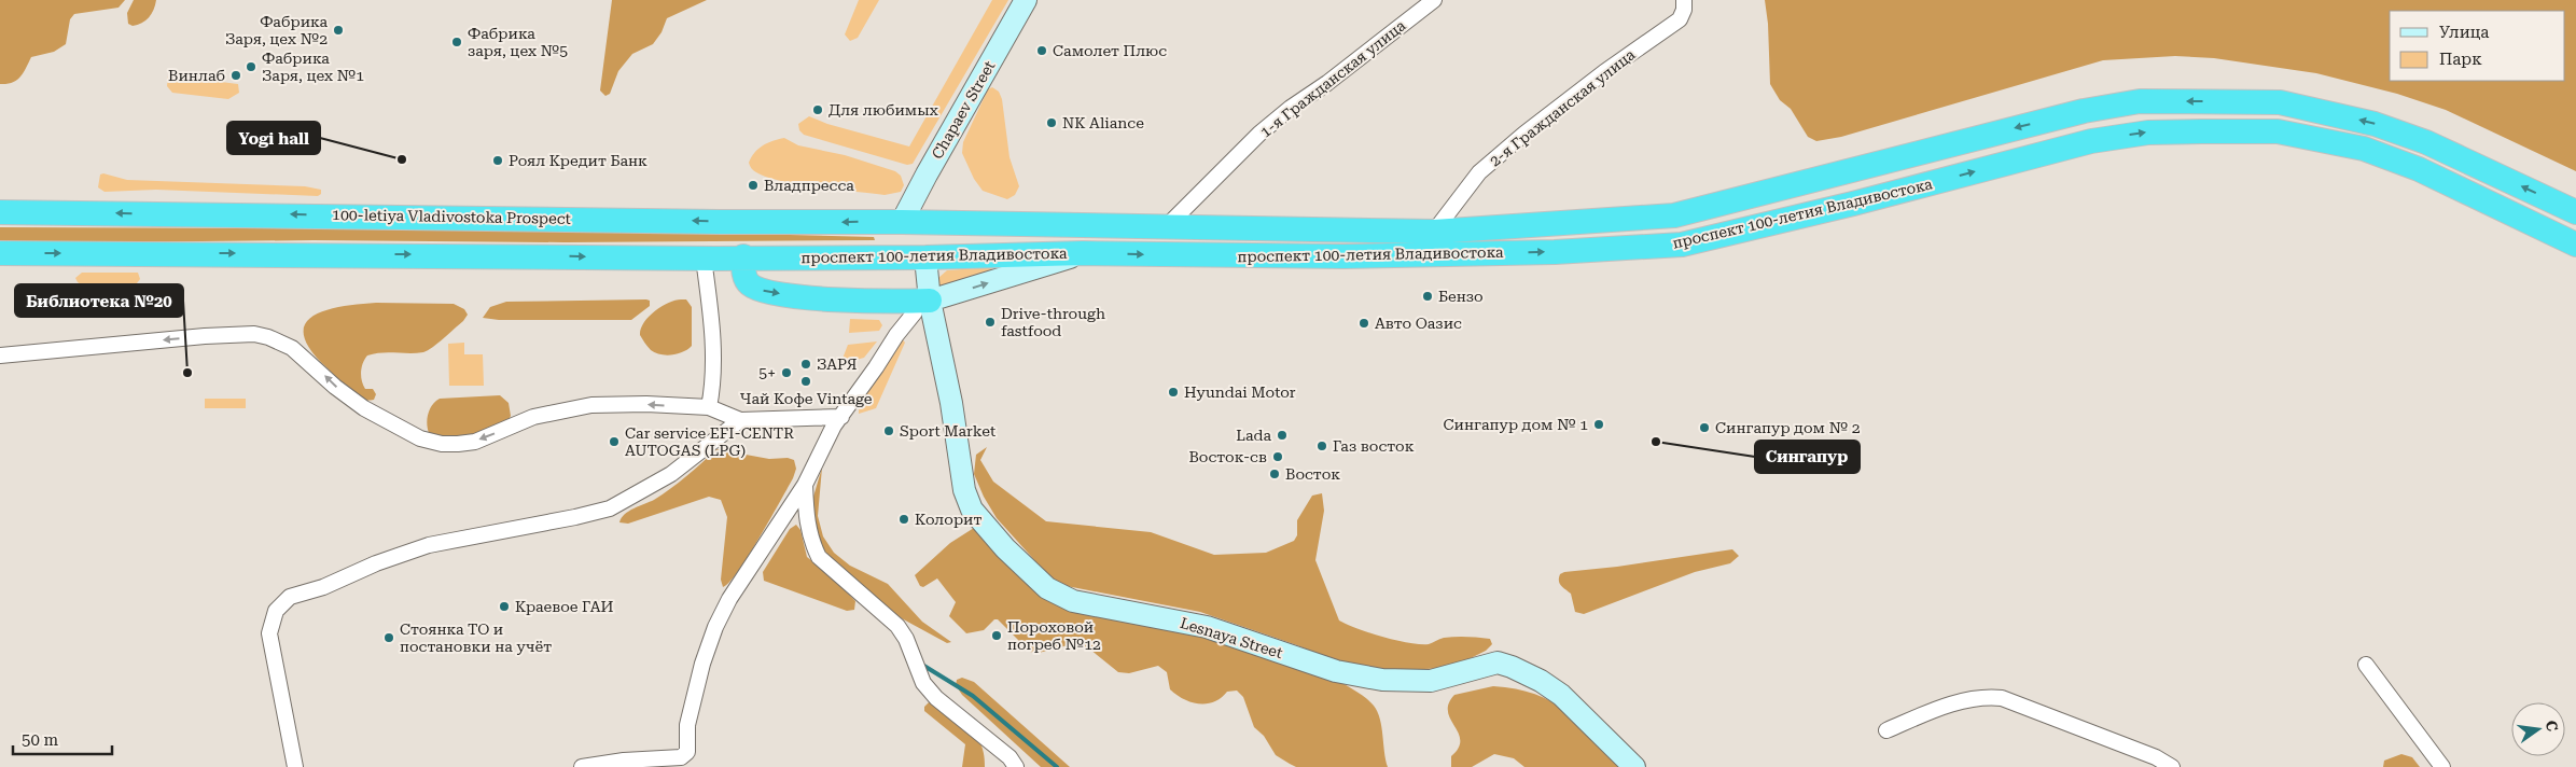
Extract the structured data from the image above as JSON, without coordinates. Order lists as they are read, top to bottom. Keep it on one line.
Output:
{"streets":{"highway":["проспект 100-летия Владивостока","100-letiya Vladivostoka Prospect"],"main road":["Chapaev Street","Lesnaya Street"],"street":["1-я Гражданская улица","2-я Гражданская улица"]},"crossings":[["1-я Гражданская улица","проспект 100-летия Владивостока"],["2-я Гражданская улица","проспект 100-летия Владивостока"],["Chapaev Street","проспект 100-летия Владивостока"],["Chapaev Street","100-letiya Vladivostoka Prospect"],["проспект 100-летия Владивостока","100-letiya Vladivostoka Prospect"],["проспект 100-летия Владивостока","Lesnaya Street"]],"places":["Фабрика Заря, цех №2","Фабрика заря, цех №5","Самолет Плюс","Фабрика Заря, цех №1","Винлаб","Для любимых","NK Aliance","Yogi hall","Роял Кредит Банк","Владпресса","Бензо","Drive-through fastfood","Авто Оазис","ЗАРЯ","Библиотека №20","5+","Чай Кофе Vintage","Hyundai Motor","Сингапур дом № 1","Сингапур дом № 2","Sport Market","Lada","Car service EFI-CENTR AUTOGAS (LPG)","Сингапур","Газ восток","Восток-св","Восток","Колорит","Краевое ГАИ","Пороховой погреб №12","Стоянка ТО и постановки на учёт"],"legend":["Улица","Парк"],"scale_bar":"50 m","north":"right"}
